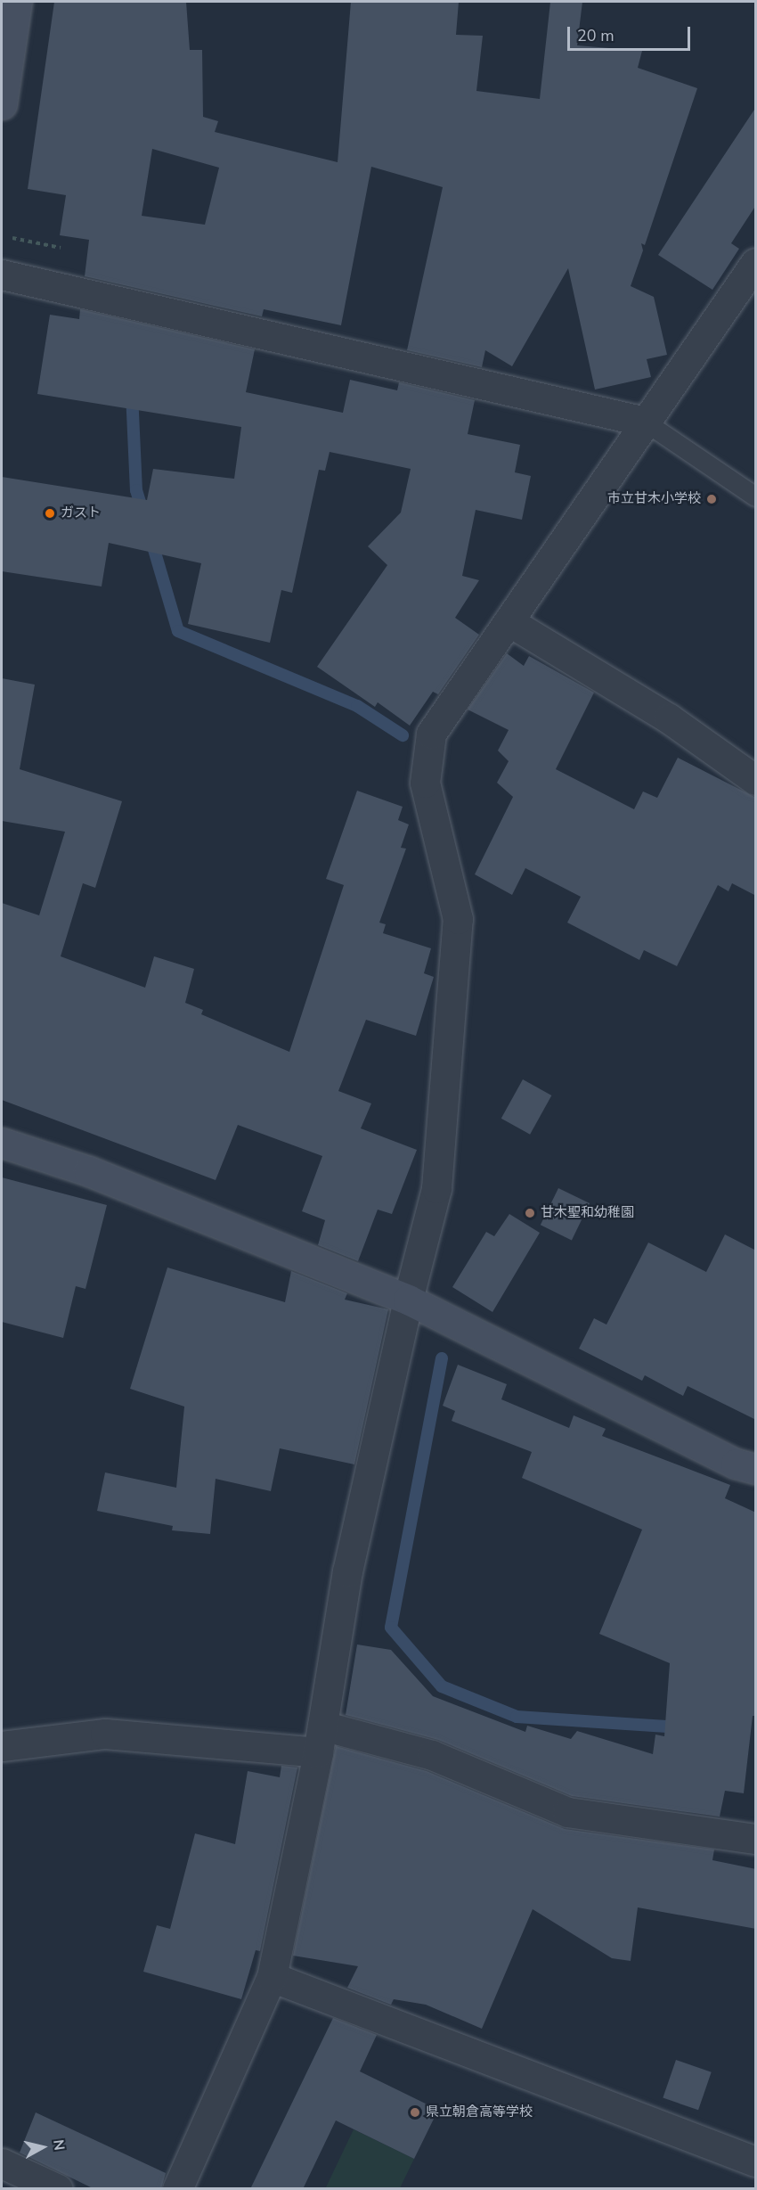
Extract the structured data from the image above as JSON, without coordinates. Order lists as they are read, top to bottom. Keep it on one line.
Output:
{"places":["市立甘木小学校","ガスト","甘木聖和幼稚園","県立朝倉高等学校"],"scale_bar":"20 m","north":"right"}
